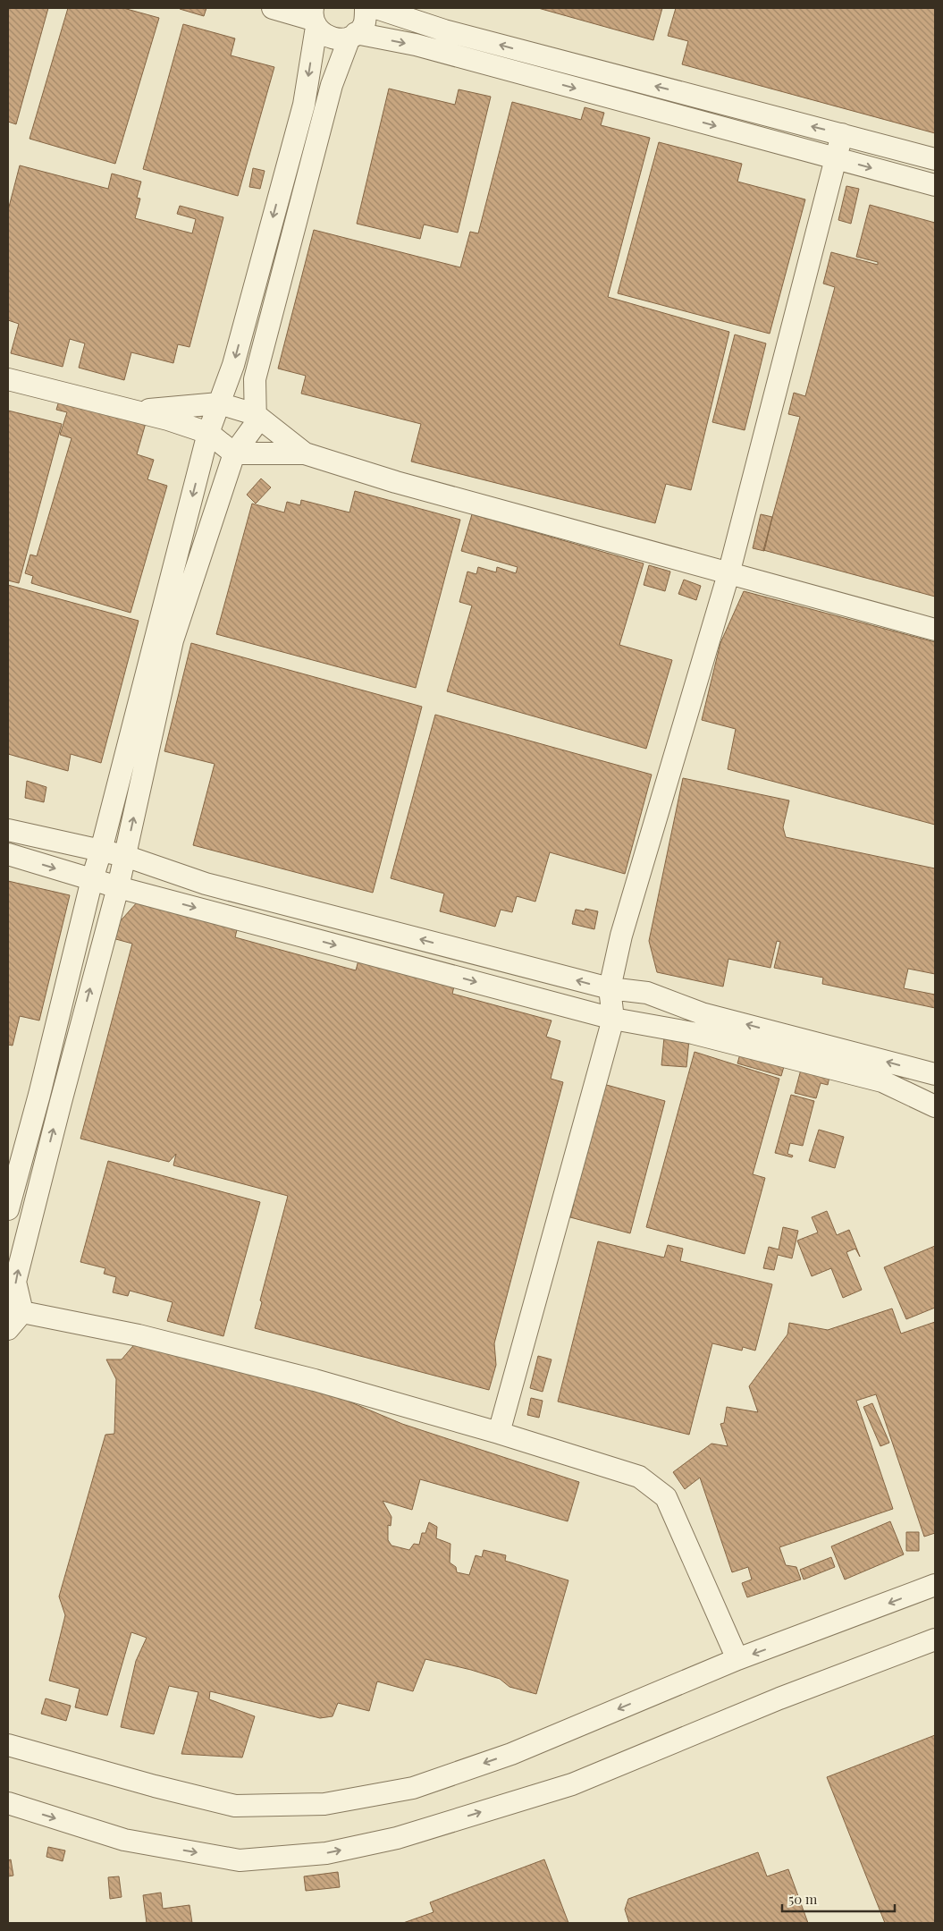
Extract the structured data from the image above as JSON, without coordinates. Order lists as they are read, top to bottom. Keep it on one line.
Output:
{"scale_bar":"50 m"}
